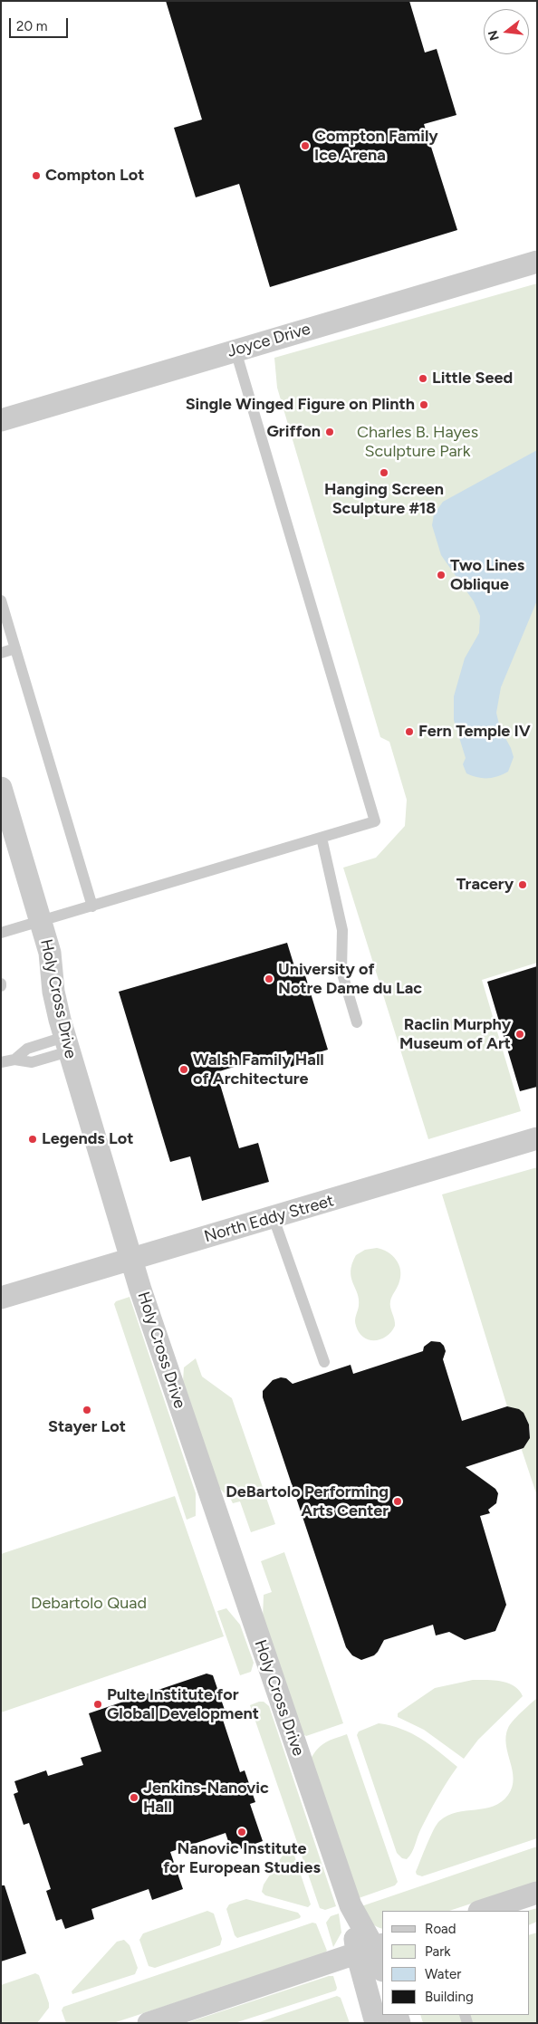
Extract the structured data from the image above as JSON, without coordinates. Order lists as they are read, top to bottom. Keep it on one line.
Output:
{"streets":{"street":["Joyce Drive","Holy Cross Drive","North Eddy Street"]},"crossings":[["Holy Cross Drive","North Eddy Street"]],"parks":["Charles B. Hayes Sculpture Park","Debartolo Quad"],"places":["Compton Family Ice Arena","Compton Lot","Little Seed","Single Winged Figure on Plinth","Griffon","Hanging Screen Sculpture #18","Two Lines Oblique","Fern Temple IV","Tracery","University of Notre Dame du Lac","Raclin Murphy Museum of Art","Walsh Family Hall of Architecture","Legends Lot","Stayer Lot","DeBartolo Performing Arts Center","Pulte Institute for Global Development","Jenkins-Nanovic Hall","Nanovic Institute for European Studies"],"legend":["Road","Park","Water","Building"],"scale_bar":"20 m","north":"left"}
